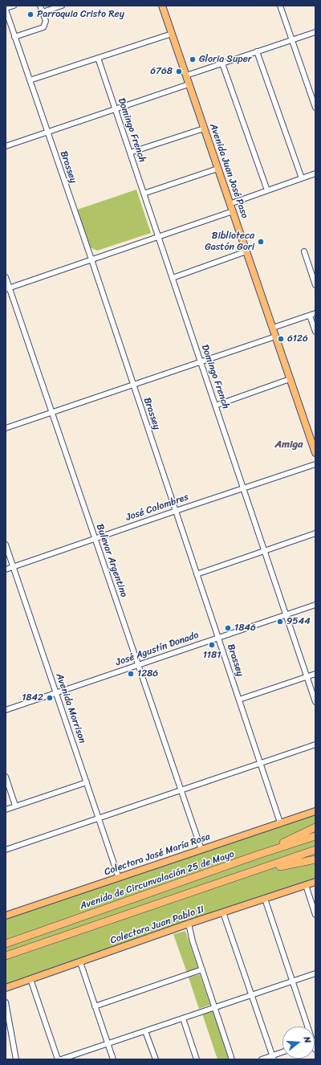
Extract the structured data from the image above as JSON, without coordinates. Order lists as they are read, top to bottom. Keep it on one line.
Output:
{"streets":{"highway":["Avenida de Circunvalación 25 de Mayo"],"main road":["Avenida Juan José Paso","Colectora José María Rosa","Colectora Juan Pablo II"],"street":["Domingo French","Brassey","José Colombres","Bulevar Argentino","José Agustín Donado","Avenida Morrison"]},"crossings":[["Domingo French","José Colombres"],["Domingo French","José Agustín Donado"],["Brassey","José Colombres"],["Brassey","José Agustín Donado"],["Brassey","Colectora José María Rosa"],["José Colombres","Bulevar Argentino"],["José Colombres","Avenida Morrison"],["Bulevar Argentino","José Agustín Donado"],["Bulevar Argentino","Colectora José María Rosa"],["José Agustín Donado","Avenida Morrison"],["Avenida Morrison","Colectora José María Rosa"]],"districts":["Amiga"],"places":["Parroquia Cristo Rey","Gloria Super","6768","Biblioteca Gastón Gori","6126","9544","1846","1181","1286","1842"],"north":"right"}
